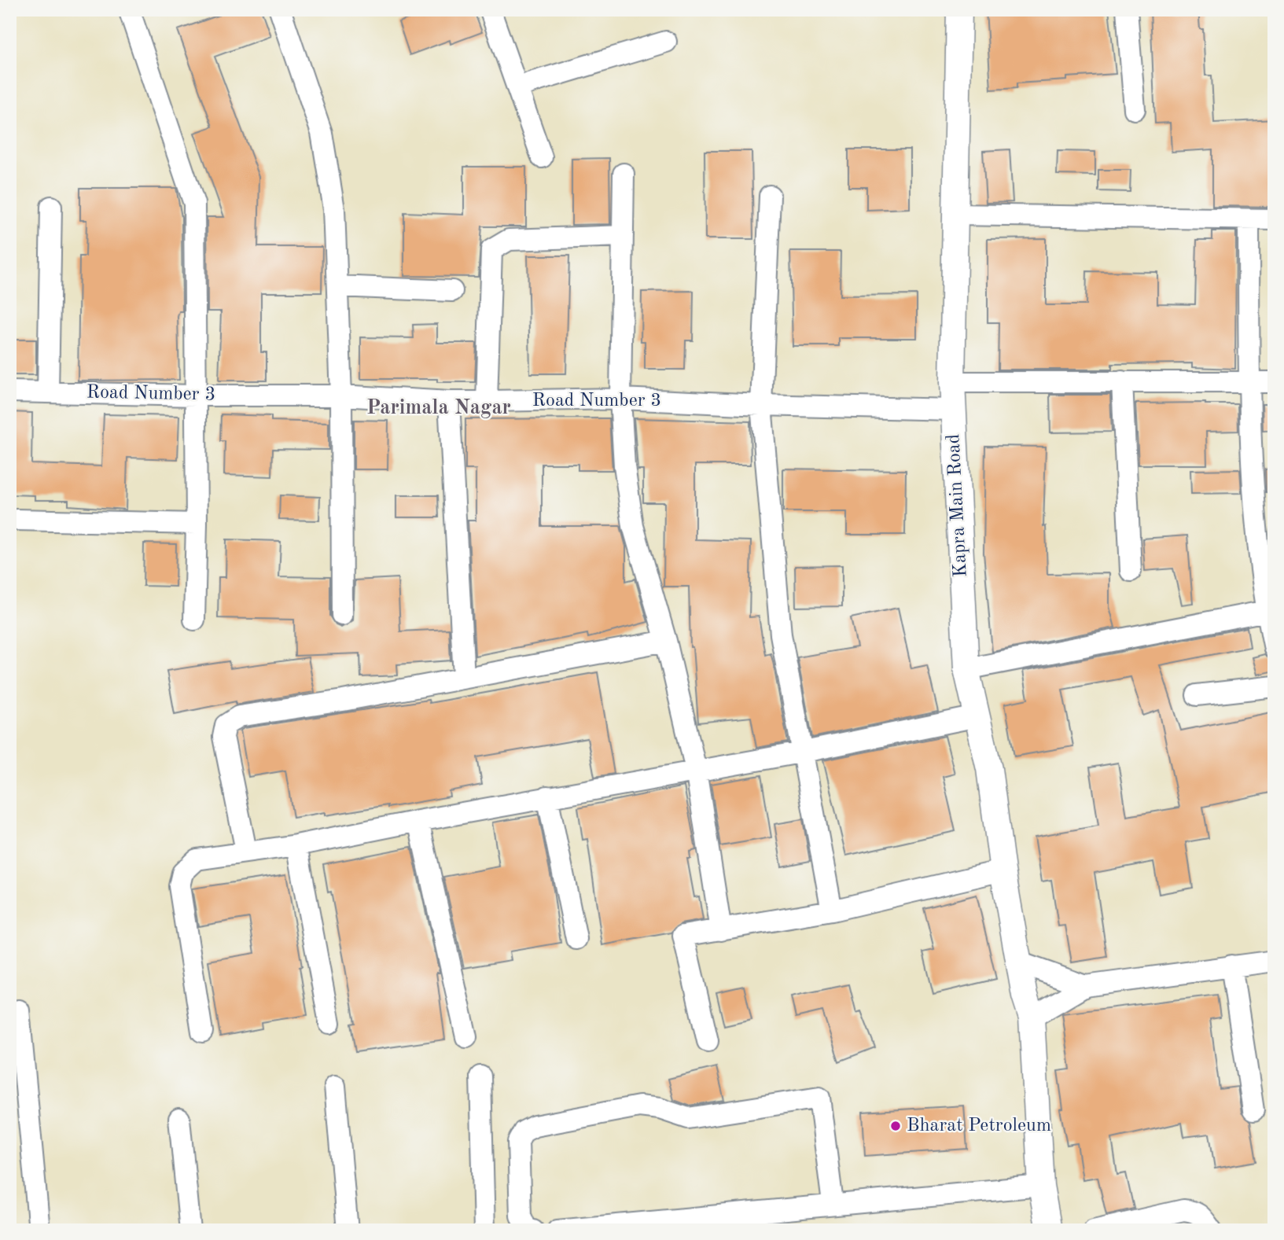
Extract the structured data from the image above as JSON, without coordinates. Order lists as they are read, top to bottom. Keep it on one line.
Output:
{"streets":{"street":["Road Number 3","Kapra Main Road"]},"crossings":[["Road Number 3","Kapra Main Road"]],"districts":["Parimala Nagar"],"places":["Bharat Petroleum"]}
